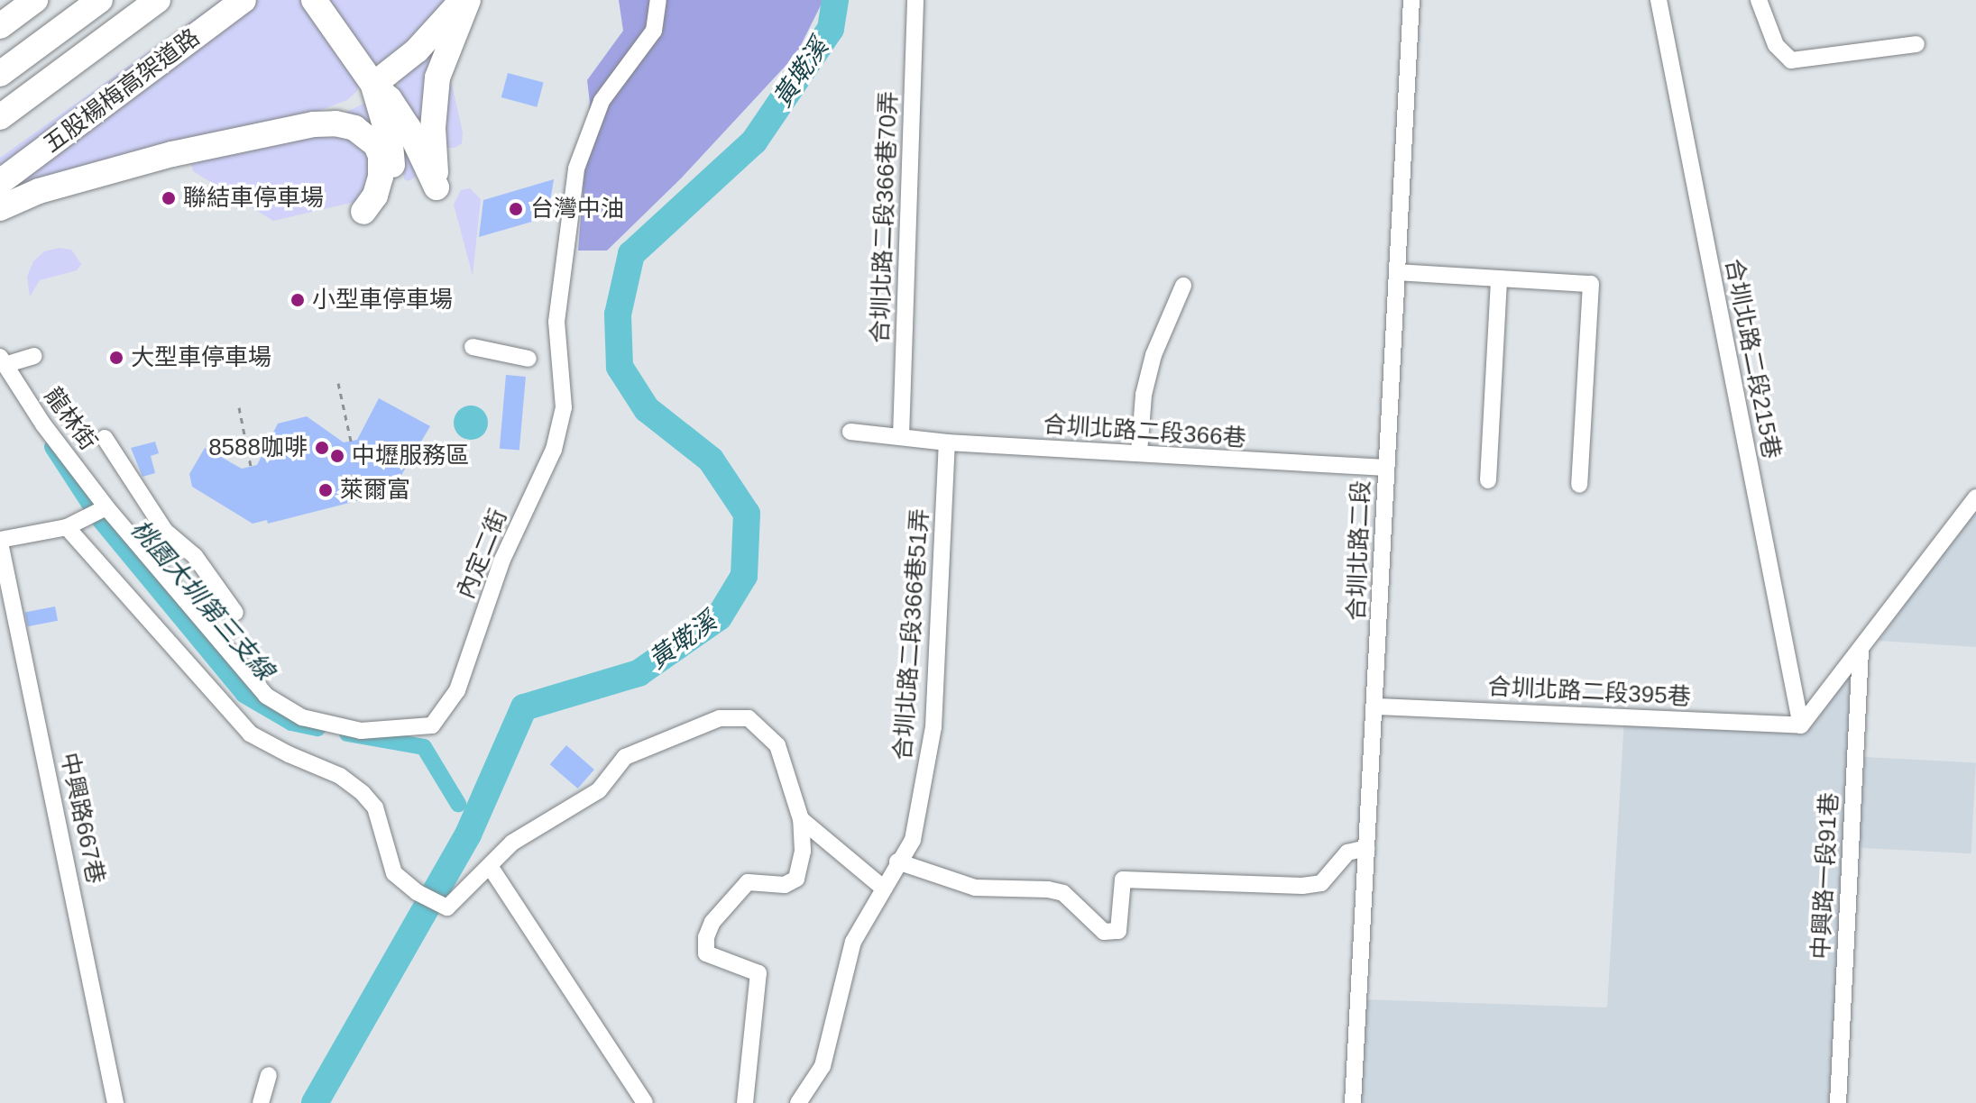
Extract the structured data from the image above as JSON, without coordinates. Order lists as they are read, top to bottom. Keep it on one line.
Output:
{"streets":{"highway":["五股楊梅高架道路"],"street":["合圳北路二段366巷70弄","合圳北路二段215巷","龍林街","合圳北路二段366巷","合圳北路二段","內定二街","合圳北路二段366巷51弄","合圳北路二段395巷","中興路667巷","中興路一段91巷"]},"crossings":[["合圳北路二段366巷70弄","合圳北路二段366巷"],["合圳北路二段215巷","合圳北路二段395巷"],["龍林街","內定二街"],["合圳北路二段366巷","合圳北路二段"],["合圳北路二段366巷","合圳北路二段366巷51弄"],["合圳北路二段","合圳北路二段395巷"]],"water":["黃墘溪","桃園大圳第三支線"],"places":["聯結車停車場","台灣中油","小型車停車場","大型車停車場","8588咖啡","中壢服務區","萊爾富"]}
